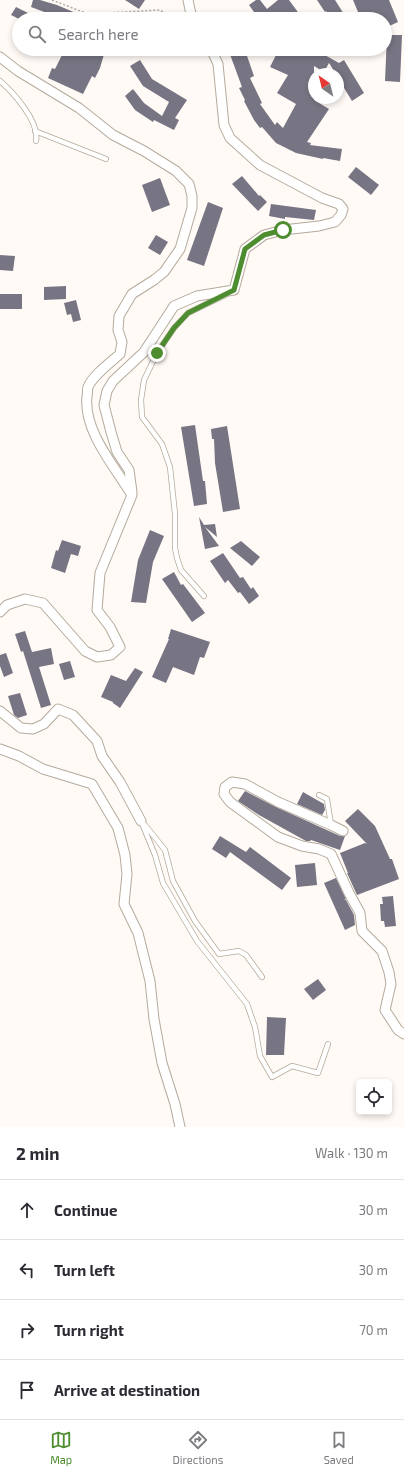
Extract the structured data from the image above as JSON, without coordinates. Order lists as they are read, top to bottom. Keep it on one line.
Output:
{"north":"top left","page":{"search":"Search here","heading":["2 min","Walk · 130 m"],"list":[["Continue","30 m"],["Turn left","30 m"],["Turn right","70 m"],"Arrive at destination"],"nav":["Map","Directions","Saved"]}}
